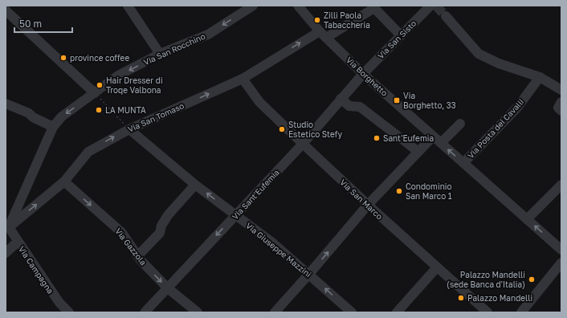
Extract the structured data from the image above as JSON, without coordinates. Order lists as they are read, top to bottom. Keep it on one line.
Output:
{"streets":{"street":["Via San Sisto","Via San Rocchino","Via Borghetto","Via San Tomaso","Via Posta dei Cavalli","Via Sant'Eufemia","Via San Marco","Via Gazzola","Via Giuseppe Mazzini","Via Campagna"]},"crossings":[["Via San Sisto","Via Borghetto"],["Via San Sisto","Via San Tomaso"],["Via San Sisto","Via Sant'Eufemia"],["Via San Rocchino","Via San Tomaso"],["Via San Rocchino","Via Campagna"],["Via Borghetto","Via San Tomaso"],["Via Borghetto","Via Posta dei Cavalli"],["Via Borghetto","Via Sant'Eufemia"],["Via San Tomaso","Via San Marco"],["Via San Tomaso","Via Gazzola"],["Via San Tomaso","Via Giuseppe Mazzini"],["Via San Tomaso","Via Campagna"],["Via Sant'Eufemia","Via San Marco"],["Via Sant'Eufemia","Via Gazzola"],["Via Sant'Eufemia","Via Giuseppe Mazzini"]],"one_way":["Via San Rocchino","Via San Tomaso","Via Gazzola","Via Giuseppe Mazzini"],"places":{"other":["Zilli Paola Tabaccheria","province coffee","Hair Dresser di Troqe Valbona","LA MUNTA","Studio Estetico Stefy","Sant'Eufemia","Condominio San Marco 1","Palazzo Mandelli (sede Banca d'Italia)","Palazzo Mandelli"],"transit":["Via Borghetto, 33"]},"scale_bar":"50 m"}
